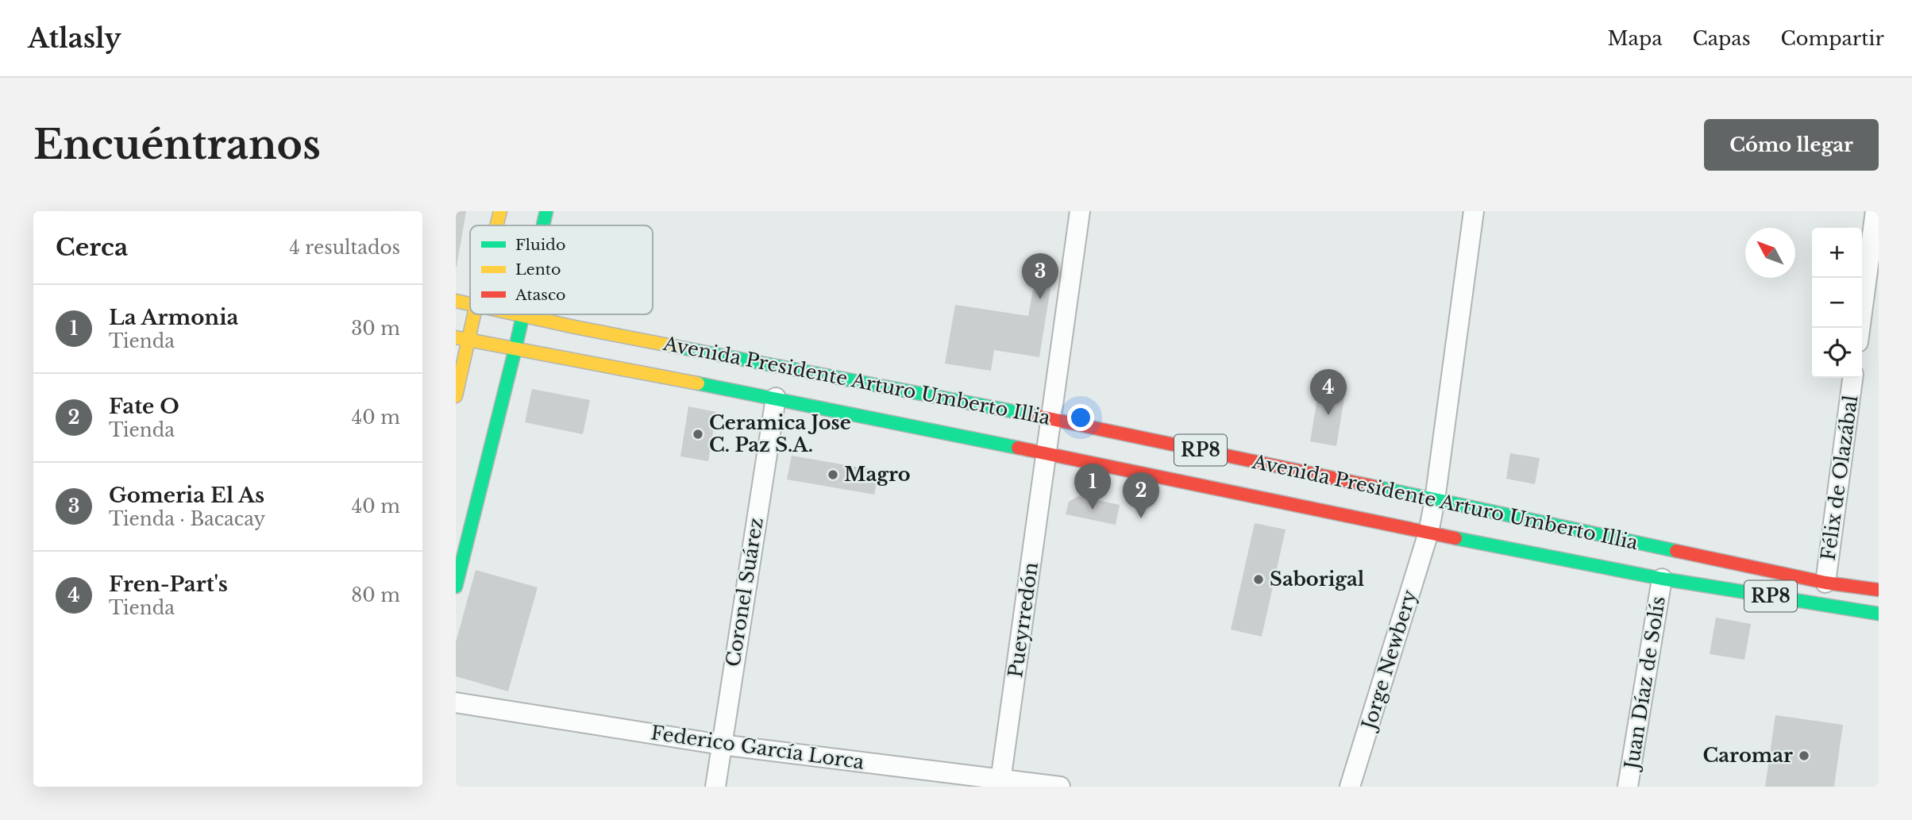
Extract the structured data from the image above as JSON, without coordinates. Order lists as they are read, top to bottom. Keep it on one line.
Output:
{"streets":{"main road":["Avenida Presidente Arturo Umberto Illia","RP8"],"street":["Félix de Olazábal","Coronel Suárez","Pueyrredón","Jorge Newbery","Juan Díaz de Solís","Federico García Lorca"]},"crossings":[["Avenida Presidente Arturo Umberto Illia","Félix de Olazábal"],["Avenida Presidente Arturo Umberto Illia","Coronel Suárez"],["Avenida Presidente Arturo Umberto Illia","Pueyrredón"],["Avenida Presidente Arturo Umberto Illia","Jorge Newbery"],["Avenida Presidente Arturo Umberto Illia","Juan Díaz de Solís"],["Coronel Suárez","Federico García Lorca"],["Pueyrredón","Federico García Lorca"]],"places":["Ceramica Jose C. Paz S.A.","Magro","Saborigal","Caromar"],"legend":["Fluido","Lento","Atasco"],"north":"top left","page":{"header":"Atlasly","nav":["Mapa","Capas","Compartir"],"buttons":"Cómo llegar","title":"Encuéntranos","heading":["Cerca","4 resultados"],"map_buttons":["+","−"],"pins":["3","4","1","2"],"list":[{"mark":"1","name":"La Armonia","note":"Tienda","value":"30 m"},{"mark":"2","name":"Fate O","note":"Tienda","value":"40 m"},{"mark":"3","name":"Gomeria El As","note":"Tienda · Bacacay","value":"40 m"},{"mark":"4","name":"Fren-Part's","note":"Tienda","value":"80 m"}]}}
